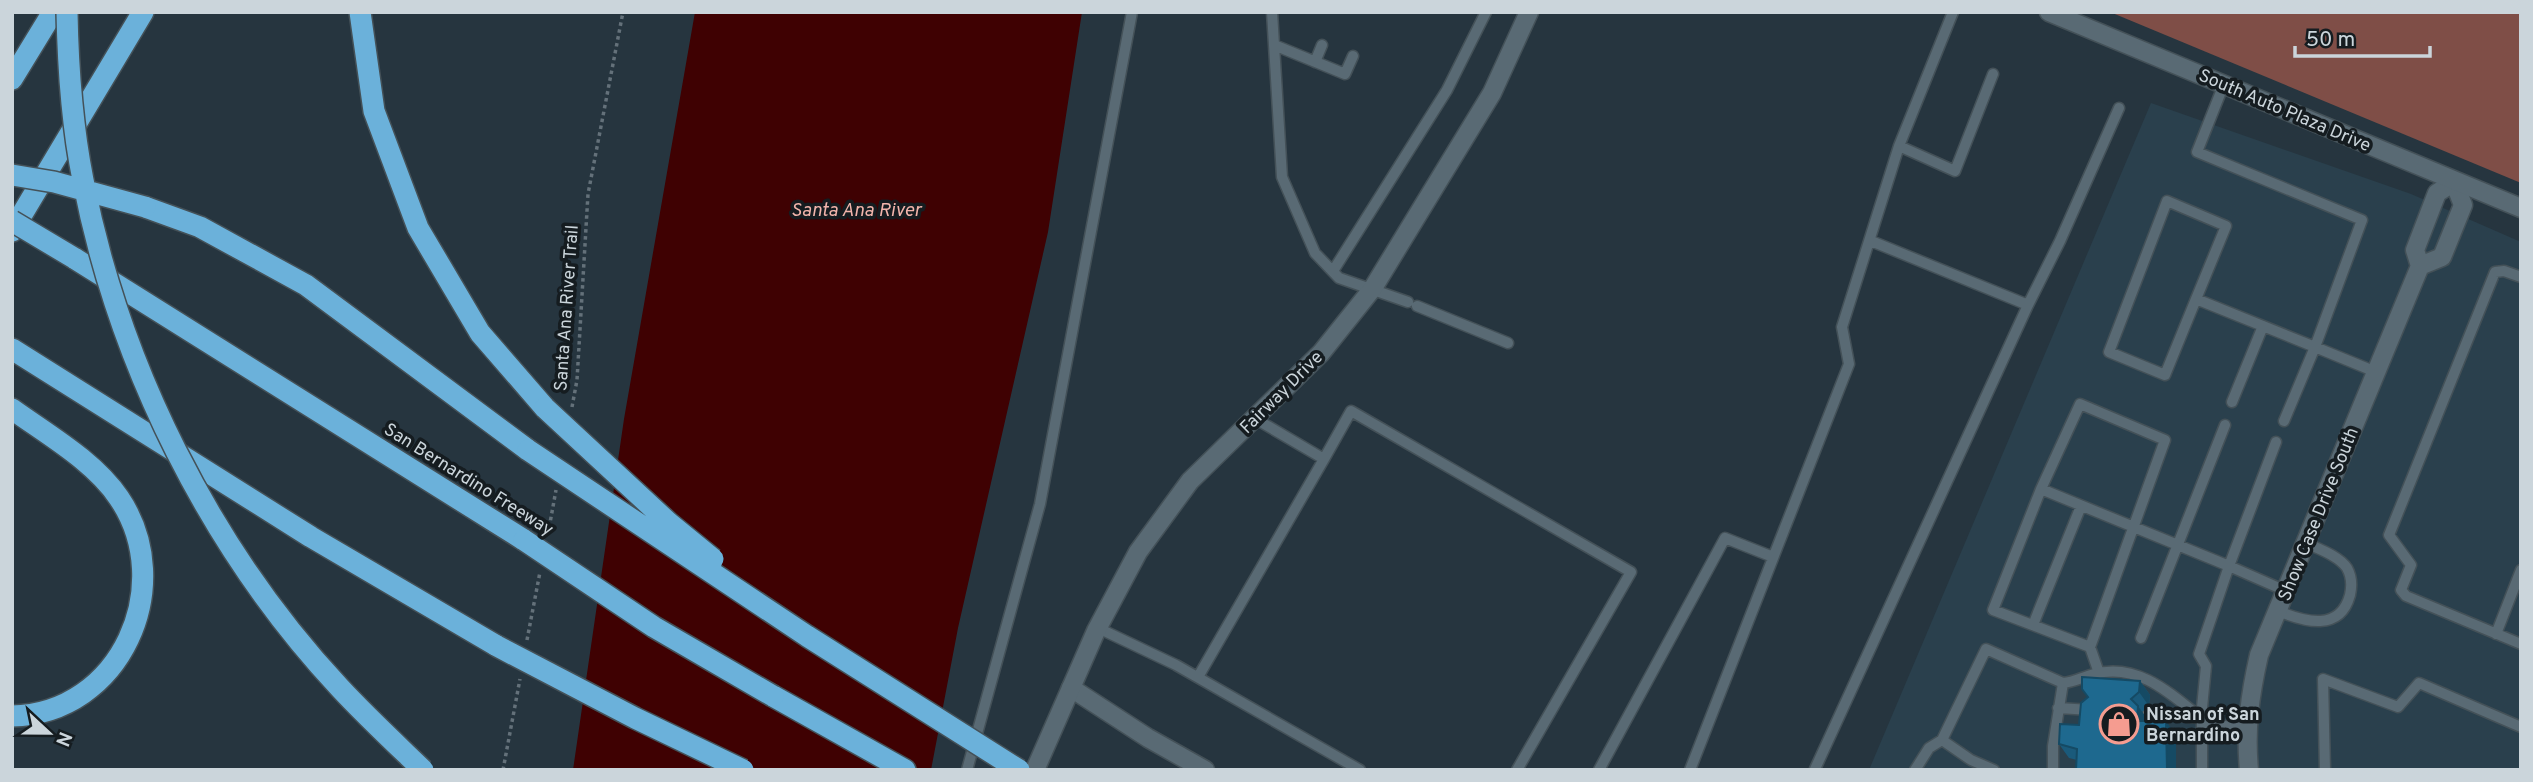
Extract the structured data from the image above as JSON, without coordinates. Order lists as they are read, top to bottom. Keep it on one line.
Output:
{"streets":{"highway":["San Bernardino Freeway"],"street":["South Auto Plaza Drive","Fairway Drive","Show Case Drive South"],"path":["Santa Ana River Trail"]},"crossings":[["South Auto Plaza Drive","Show Case Drive South"]],"water":["Santa Ana River"],"places":{"shop":["Nissan of San Bernardino"]},"scale_bar":"50 m","north":"right"}
